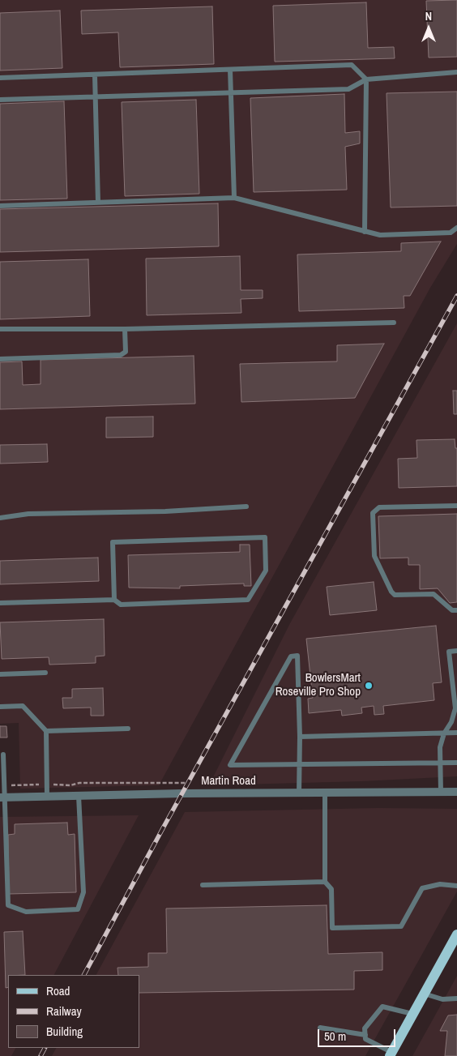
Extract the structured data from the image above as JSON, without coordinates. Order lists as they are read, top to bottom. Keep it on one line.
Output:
{"streets":{"street":["Martin Road"]},"places":["BowlersMart Roseville Pro Shop"],"legend":["Road","Railway","Building"],"scale_bar":"50 m","north":"top"}
